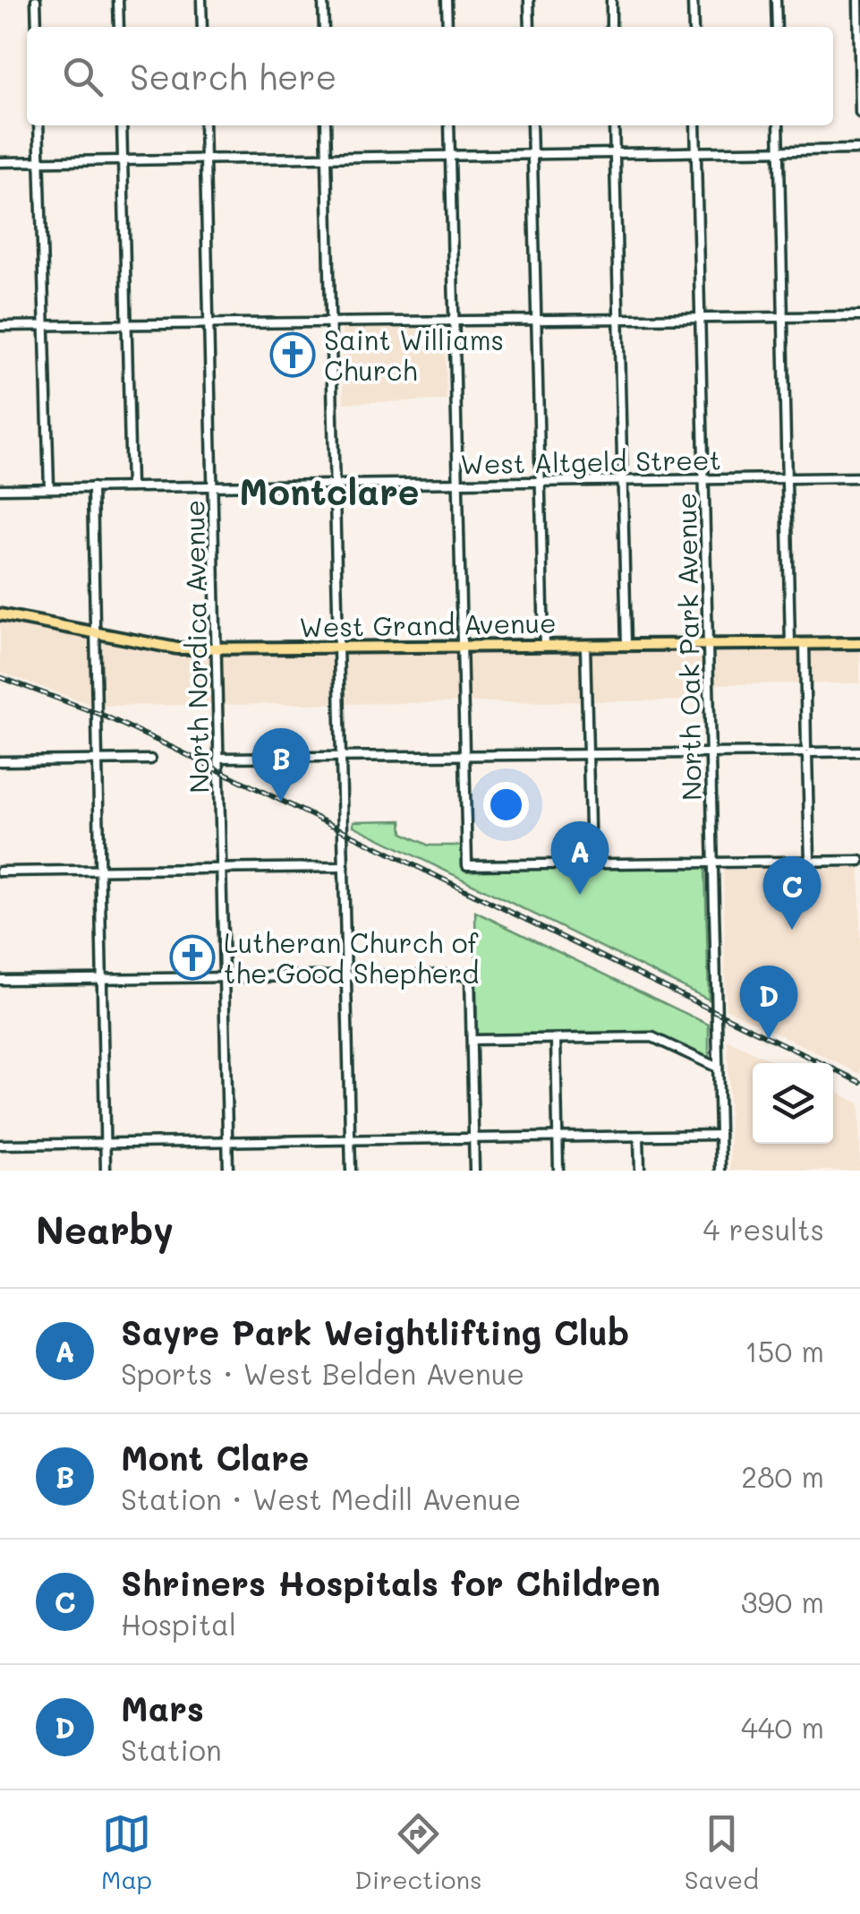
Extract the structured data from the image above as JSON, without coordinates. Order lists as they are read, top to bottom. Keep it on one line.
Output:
{"streets":{"main road":["West Grand Avenue"],"street":["West Altgeld Street","North Nordica Avenue","North Oak Park Avenue"]},"crossings":[["West Altgeld Street","North Nordica Avenue"],["West Altgeld Street","North Oak Park Avenue"],["West Grand Avenue","North Nordica Avenue"],["West Grand Avenue","North Oak Park Avenue"]],"districts":["Montclare"],"places":{"church":["Saint Williams Church","Lutheran Church of the Good Shepherd"]},"page":{"search":"Search here","pins":["B","A","C","D"],"heading":["Nearby","4 results"],"list":[{"mark":"A","name":"Sayre Park Weightlifting Club","note":"Sports · West Belden Avenue","value":"150 m"},{"mark":"B","name":"Mont Clare","note":"Station · West Medill Avenue","value":"280 m"},{"mark":"C","name":"Shriners Hospitals for Children","note":"Hospital","value":"390 m"},{"mark":"D","name":"Mars","note":"Station","value":"440 m"}],"nav":["Map","Directions","Saved"]}}
